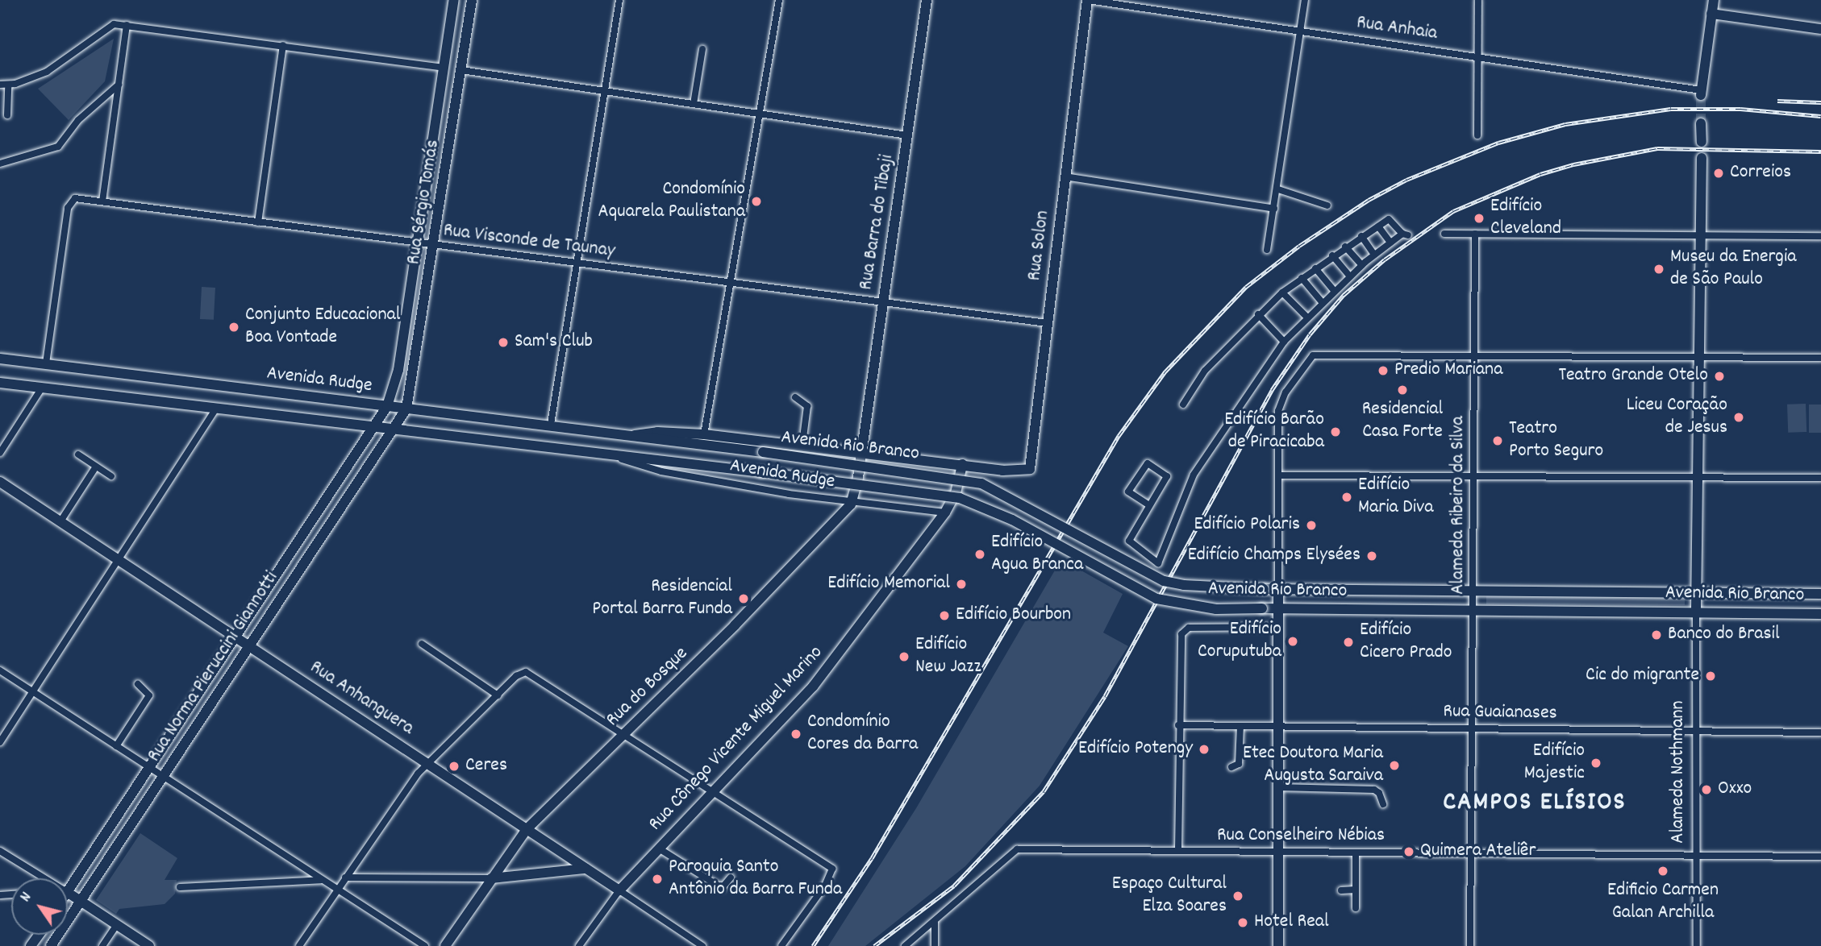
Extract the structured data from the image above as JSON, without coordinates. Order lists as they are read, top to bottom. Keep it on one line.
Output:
{"streets":{"main road":["Rua Sérgio Tomás","Rua Barra do Tibaji","Rua Solon","Avenida Rudge","Avenida Rio Branco","Rua Norma Pieruccini Giannotti","Rua do Bosque","Rua Anhanguera","Rua Cônego Vicente Miguel Marino","Alameda Nothmann"],"street":["Rua Anhaia","Rua Visconde de Taunay","Alameda Ribeiro da Silva","Rua Guaianases","Rua Conselheiro Nébias"]},"crossings":[["Rua Anhaia","Rua Solon"],["Rua Sérgio Tomás","Rua Visconde de Taunay"],["Rua Sérgio Tomás","Avenida Rudge"],["Rua Sérgio Tomás","Rua Norma Pieruccini Giannotti"],["Rua Barra do Tibaji","Rua Visconde de Taunay"],["Rua Barra do Tibaji","Avenida Rudge"],["Rua Barra do Tibaji","Rua do Bosque"],["Rua Visconde de Taunay","Rua Solon"],["Rua Visconde de Taunay","Avenida Rudge"],["Rua Solon","Avenida Rudge"],["Avenida Rudge","Avenida Rio Branco"],["Avenida Rudge","Rua Norma Pieruccini Giannotti"],["Avenida Rudge","Rua do Bosque"],["Avenida Rudge","Rua Cônego Vicente Miguel Marino"],["Avenida Rio Branco","Alameda Ribeiro da Silva"],["Avenida Rio Branco","Rua Guaianases"],["Avenida Rio Branco","Alameda Nothmann"],["Alameda Ribeiro da Silva","Rua Guaianases"],["Alameda Ribeiro da Silva","Rua Conselheiro Nébias"],["Rua Norma Pieruccini Giannotti","Rua Anhanguera"],["Rua do Bosque","Rua Anhanguera"],["Rua Anhanguera","Rua Cônego Vicente Miguel Marino"],["Rua Guaianases","Alameda Nothmann"],["Alameda Nothmann","Rua Conselheiro Nébias"]],"districts":["CAMPOS ELÍSIOS"],"places":["Correios","Condomínio Aquarela Paulistana","Edifício Cleveland","Museu da Energia de São Paulo","Conjunto Educacional Boa Vontade","Sam's Club","Predio Mariana","Teatro Grande Otelo","Residencial Casa Forte","Liceu Coração de Jesus","Edifício Barão de Piracicaba","Teatro Porto Seguro","Edifício Maria Diva","Edifício Polaris","Edifício Agua Branca","Edifício Champs Elysées","Edifício Memorial","Residencial Portal Barra Funda","Edifício Bourbon","Banco do Brasil","Edifício Coruputuba","Edifício Cicero Prado","Edifício New Jazz","Cic do migrante","Condomínio Cores da Barra","Edifício Potengy","Edifício Majestic","Etec Doutora Maria Augusta Saraiva","Ceres","Oxxo","Quimera Ateliêr","Edificio Carmen Galan Archilla","Paroquia Santo Antônio da Barra Funda","Espaço Cultural Elza Soares","Hotel Real"],"north":"top left"}
